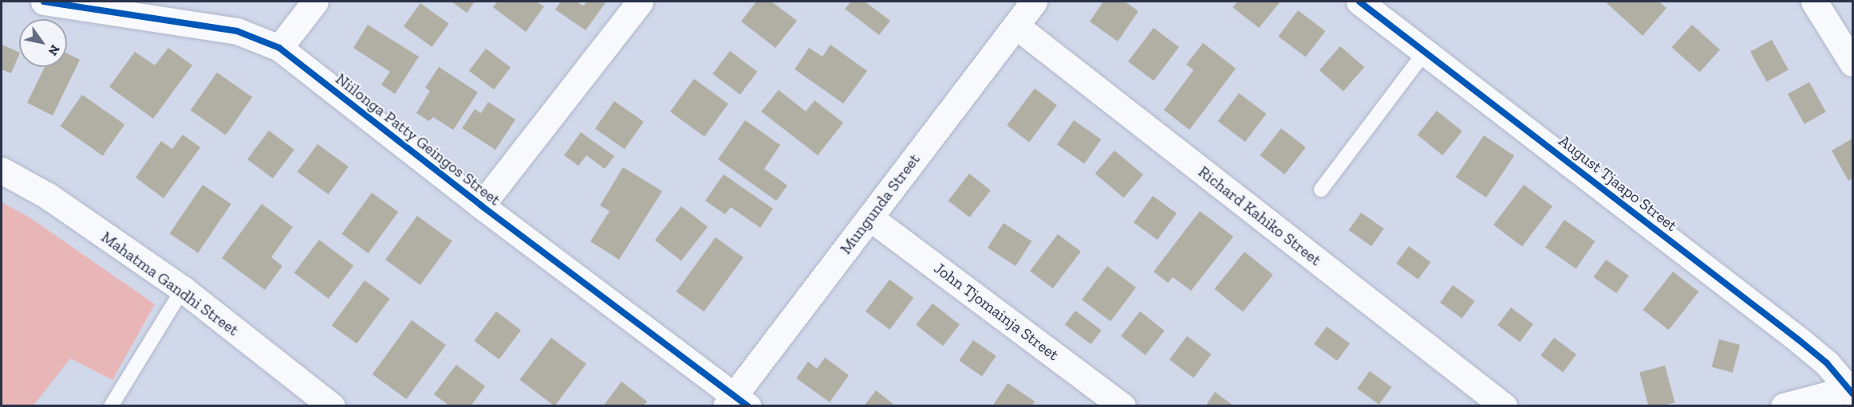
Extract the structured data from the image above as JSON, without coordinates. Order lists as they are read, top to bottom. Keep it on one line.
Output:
{"streets":{"street":["Niilonga Patty Geingos Street","August Tjaapo Street","Mungunda Street","Richard Kahiko Street","Mahatma Gandhi Street","John Tjomainja Street"]},"crossings":[["Niilonga Patty Geingos Street","Mungunda Street"],["Mungunda Street","Richard Kahiko Street"],["Mungunda Street","John Tjomainja Street"]],"north":"bottom right"}
